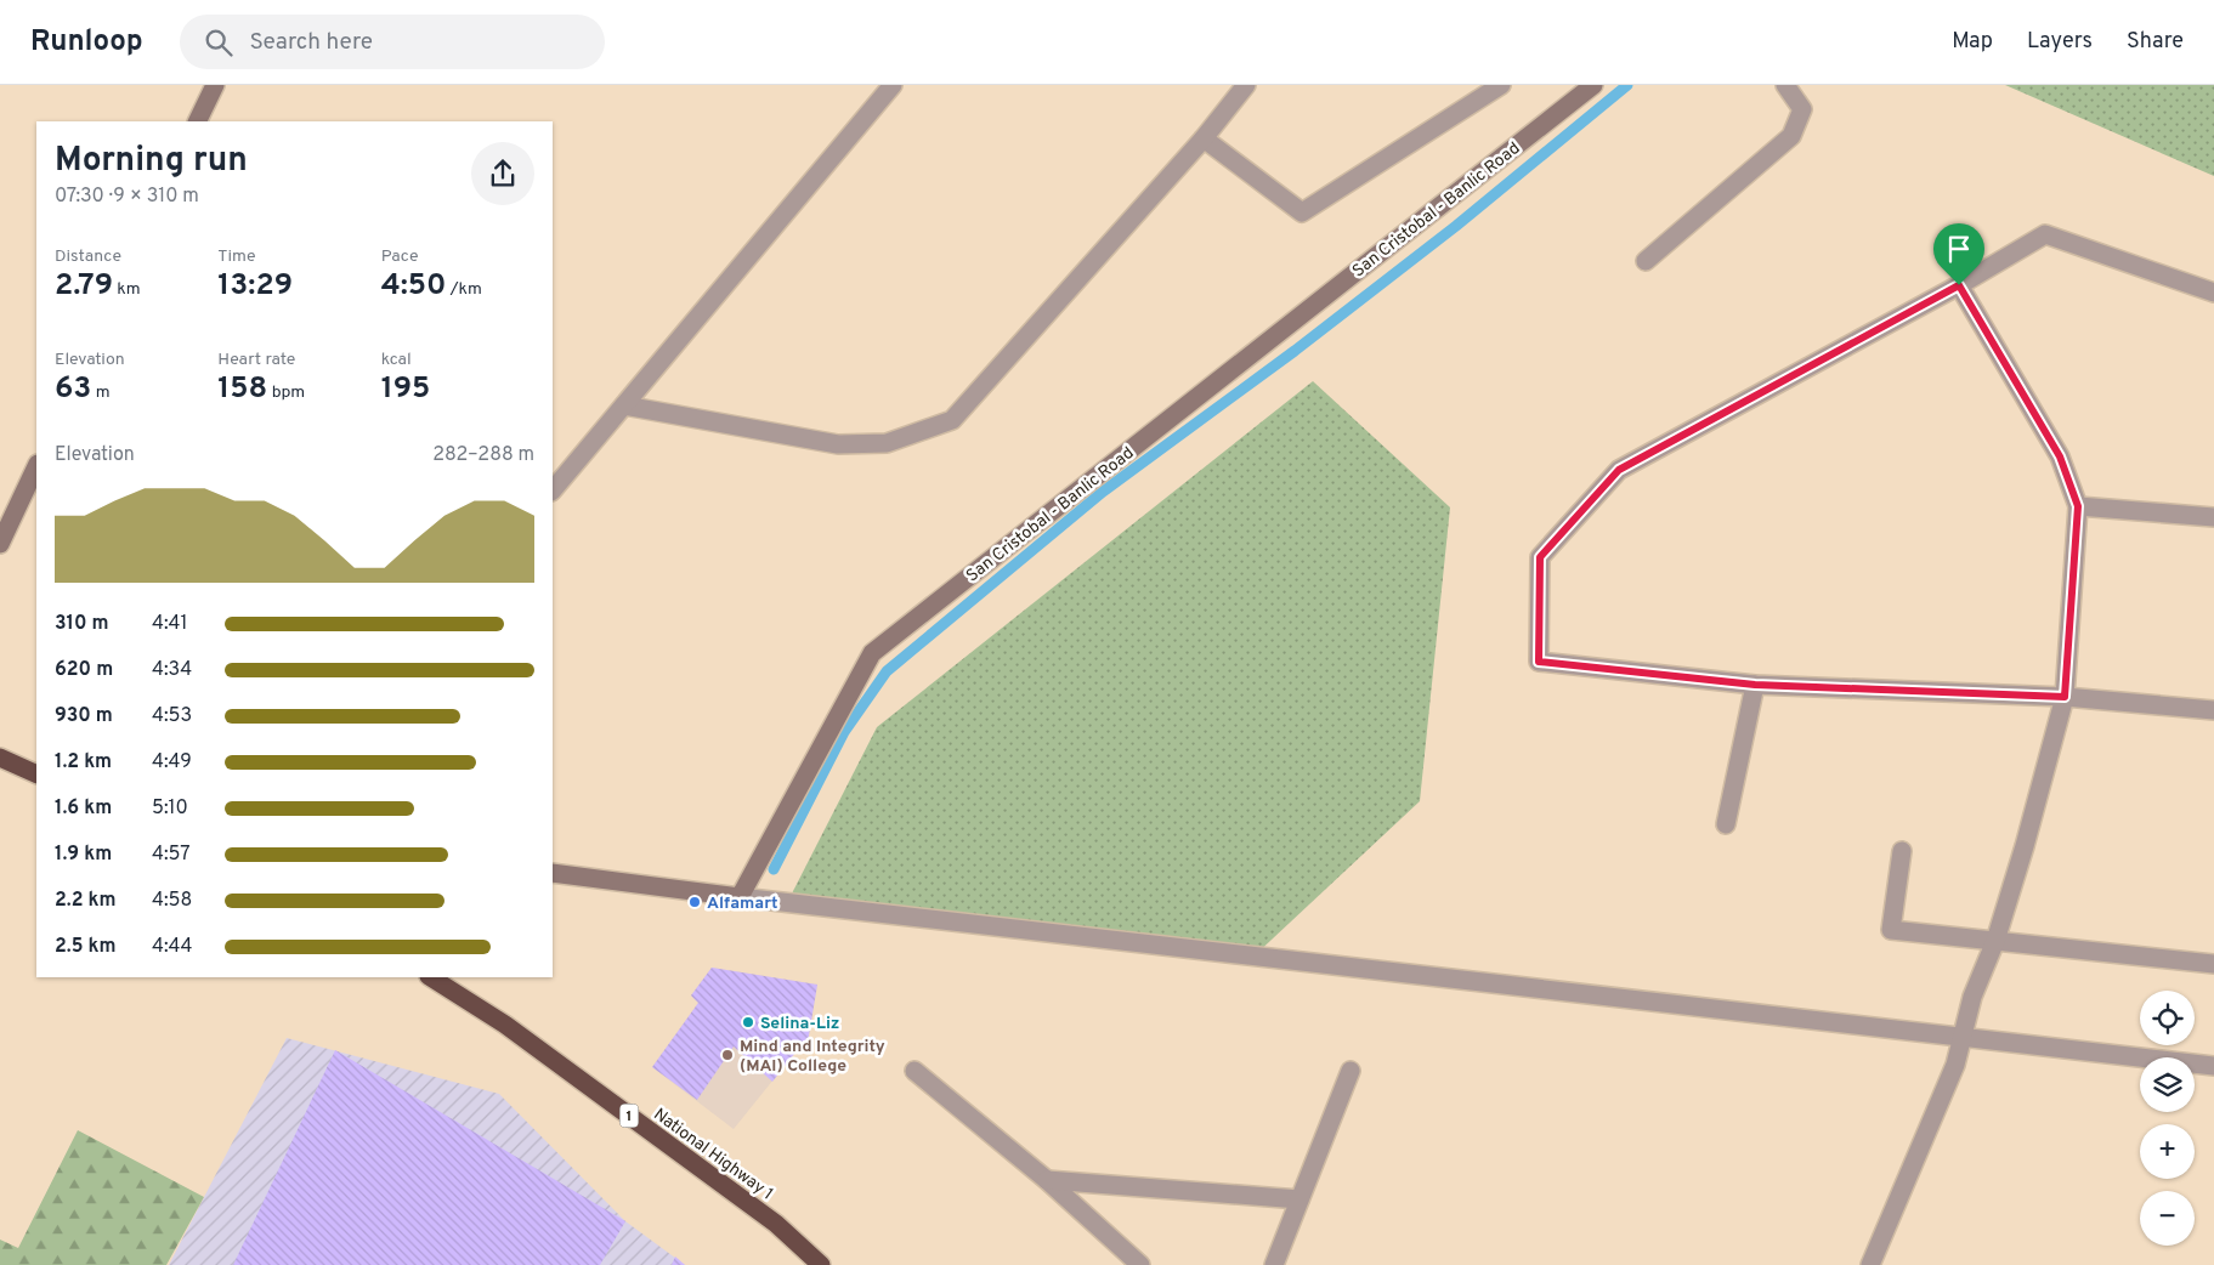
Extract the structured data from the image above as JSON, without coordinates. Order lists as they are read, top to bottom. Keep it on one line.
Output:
{"streets":{"highway":["1","National Highway 1"],"street":["San Cristobal - Banlic Road"]},"places":["Alfamart","Selina-Liz","Mind and Integrity (MAI) College"],"page":{"header":"Runloop","search":"Search here","nav":["Map","Layers","Share"],"heading":["Morning run","07:30 · 9 × 310 m"],"stats":[["Distance","2.79 km"],["Time","13:29"],["Pace","4:50 /km"],["Elevation","63 m"],["Heart rate","158 bpm"],["kcal","195"]],"chart":["Elevation","282–288 m"],"list":[{"name":"310 m","note":"4:41"},{"name":"620 m","note":"4:34"},{"name":"930 m","note":"4:53"},{"name":"1.2 km","note":"4:49"},{"name":"1.6 km","note":"5:10"},{"name":"1.9 km","note":"4:57"},{"name":"2.2 km","note":"4:58"},{"name":"2.5 km","note":"4:44"}],"map_buttons":["+","−"]}}
